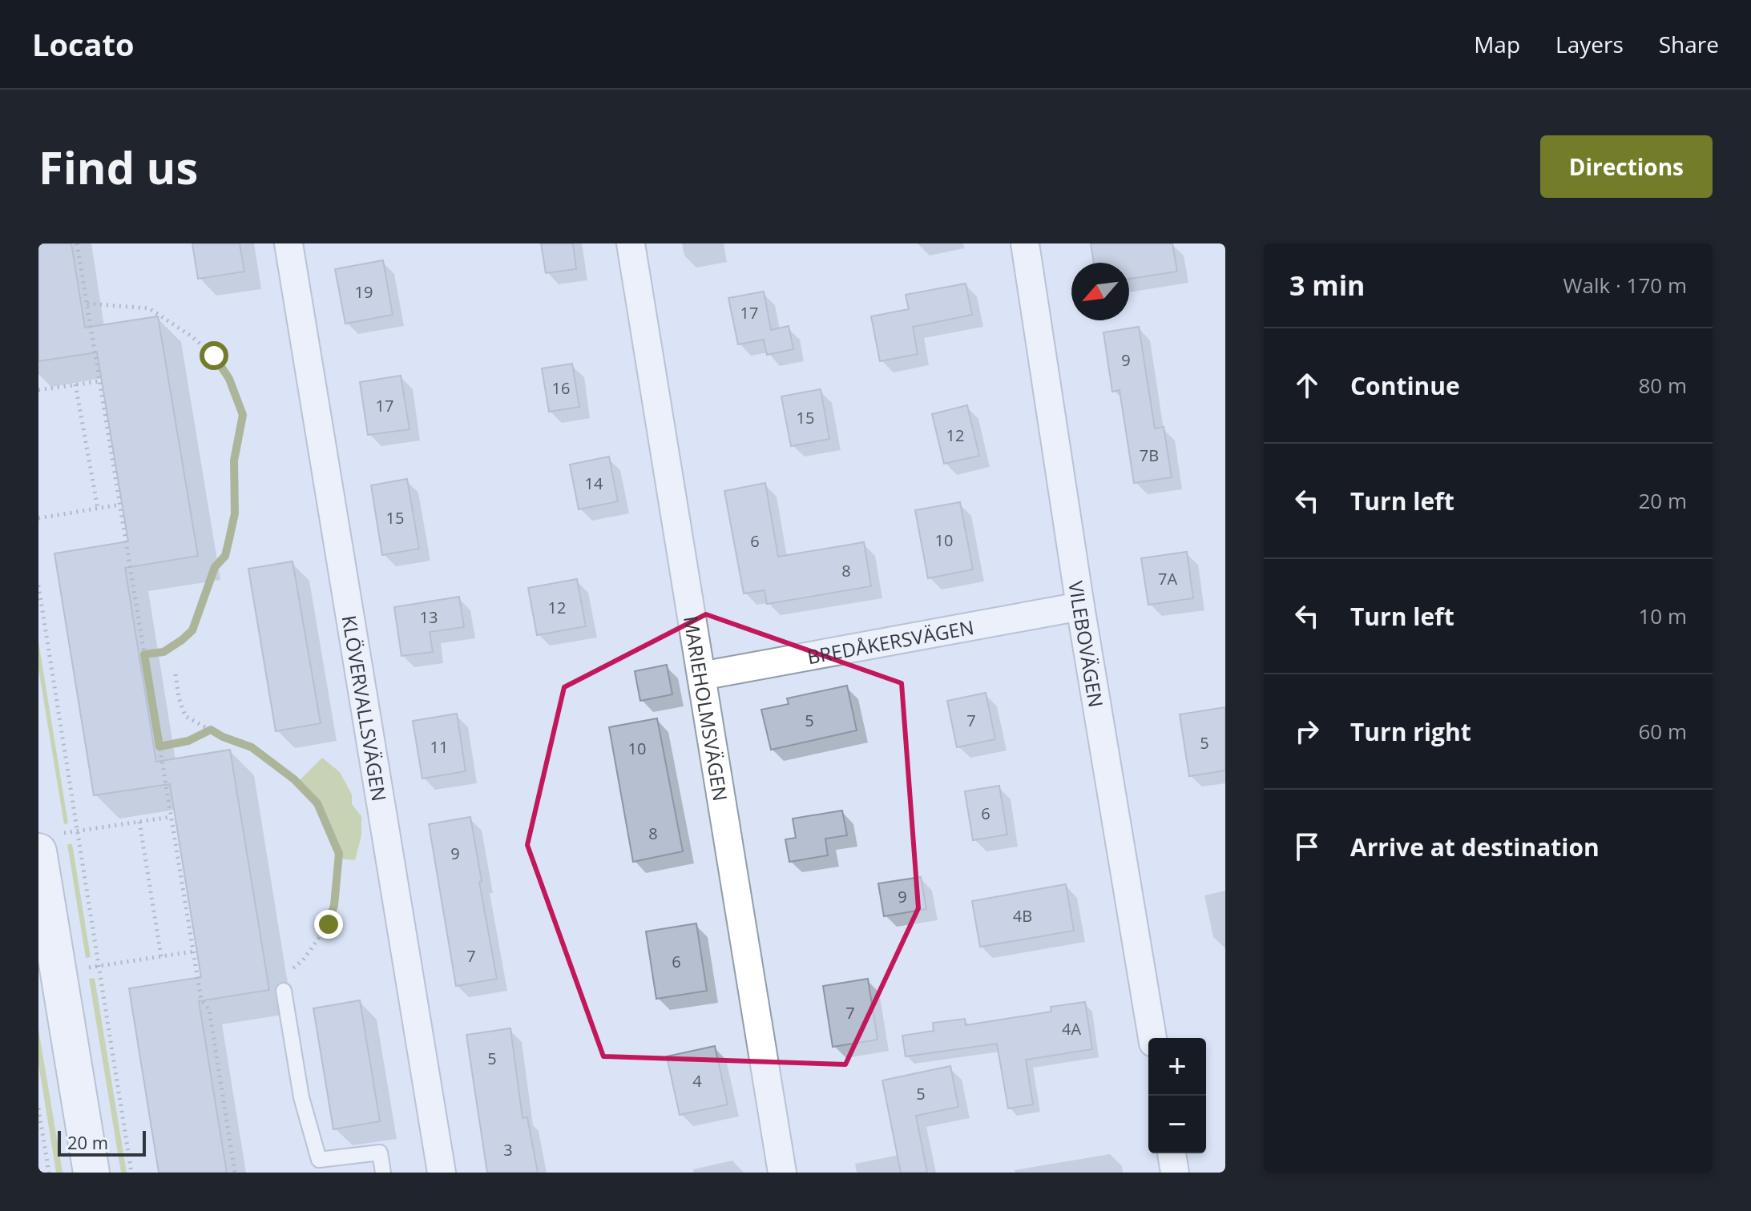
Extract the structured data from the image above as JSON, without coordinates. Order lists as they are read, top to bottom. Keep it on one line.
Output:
{"streets":{"street":["BREDÅKERSVÄGEN","VILEBOVÄGEN","KLÖVERVALLSVÄGEN","MARIEHOLMSVÄGEN"]},"crossings":[["BREDÅKERSVÄGEN","VILEBOVÄGEN"],["BREDÅKERSVÄGEN","MARIEHOLMSVÄGEN"]],"house_numbers":["19","17","9","16","17","15","12","7B","14","15","10","6","8","7A","12","13","5","7","5","11","10","6","8","9","9","4B","7","6","7","4A","5","4","5","3"],"scale_bar":"20 m","north":"bottom left","page":{"header":"Locato","nav":["Map","Layers","Share"],"buttons":"Directions","title":"Find us","heading":["3 min","Walk · 170 m"],"list":[["Continue","80 m"],["Turn left","20 m"],["Turn left","10 m"],["Turn right","60 m"],"Arrive at destination"],"map_buttons":["+","−"],"scale":"20 m"}}
